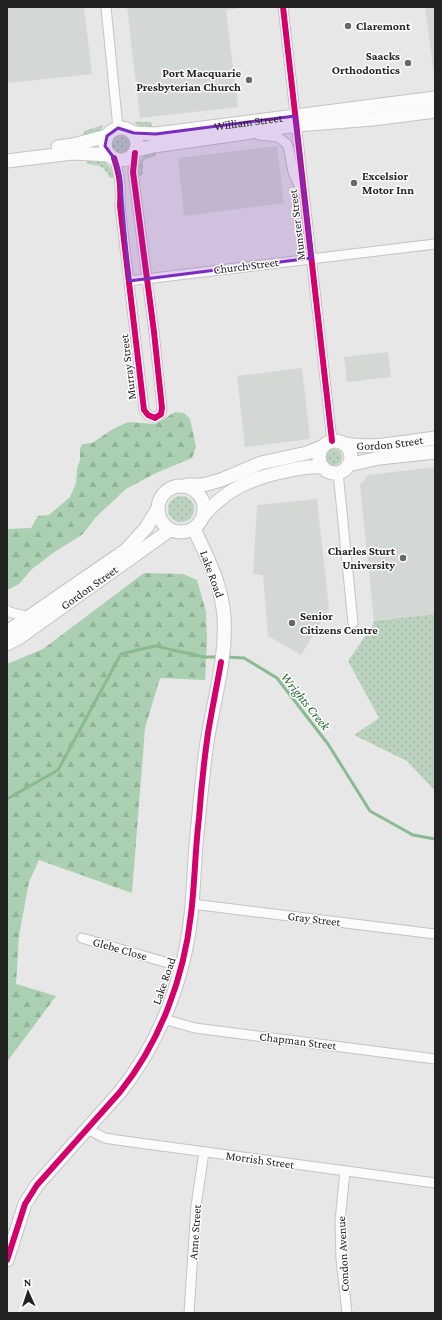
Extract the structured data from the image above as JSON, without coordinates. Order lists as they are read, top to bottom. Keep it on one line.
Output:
{"streets":{"main road":["William Street","Gordon Street","Lake Road"],"street":["Munster Street","Church Street","Murray Street","Gray Street","Glebe Close","Chapman Street","Morrish Street","Anne Street","Condon Avenue"]},"crossings":[["William Street","Munster Street"],["William Street","Murray Street"],["Munster Street","Church Street"],["Munster Street","Gordon Street"],["Church Street","Murray Street"],["Gordon Street","Lake Road"],["Lake Road","Gray Street"],["Lake Road","Glebe Close"],["Lake Road","Chapman Street"],["Lake Road","Morrish Street"],["Morrish Street","Anne Street"],["Morrish Street","Condon Avenue"]],"water":["Wrights Creek"],"places":["Claremont","Saacks Orthodontics","Port Macquarie Presbyterian Church","Excelsior Motor Inn","Charles Sturt University","Senior Citizens Centre"],"north":"top"}
